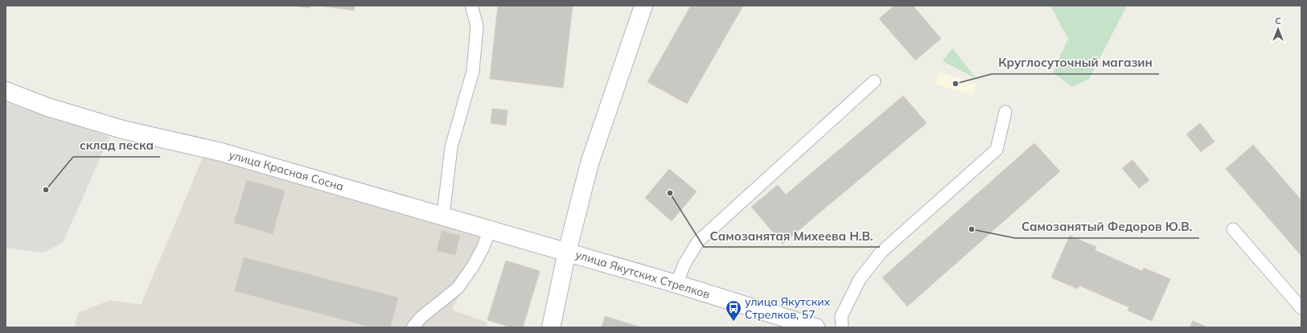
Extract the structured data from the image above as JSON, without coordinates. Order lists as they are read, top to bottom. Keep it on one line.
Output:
{"streets":{"street":["улица Красная Сосна","улица Якутских Стрелков"]},"crossings":[["улица Красная Сосна","улица Якутских Стрелков"]],"places":{"other":["Круглосуточный магазин","склад песка","Самозанятая Михеева Н.В.","Самозанятый Федоров Ю.В."],"bus stop":["улица Якутских Стрелков, 57"]},"north":"top"}
